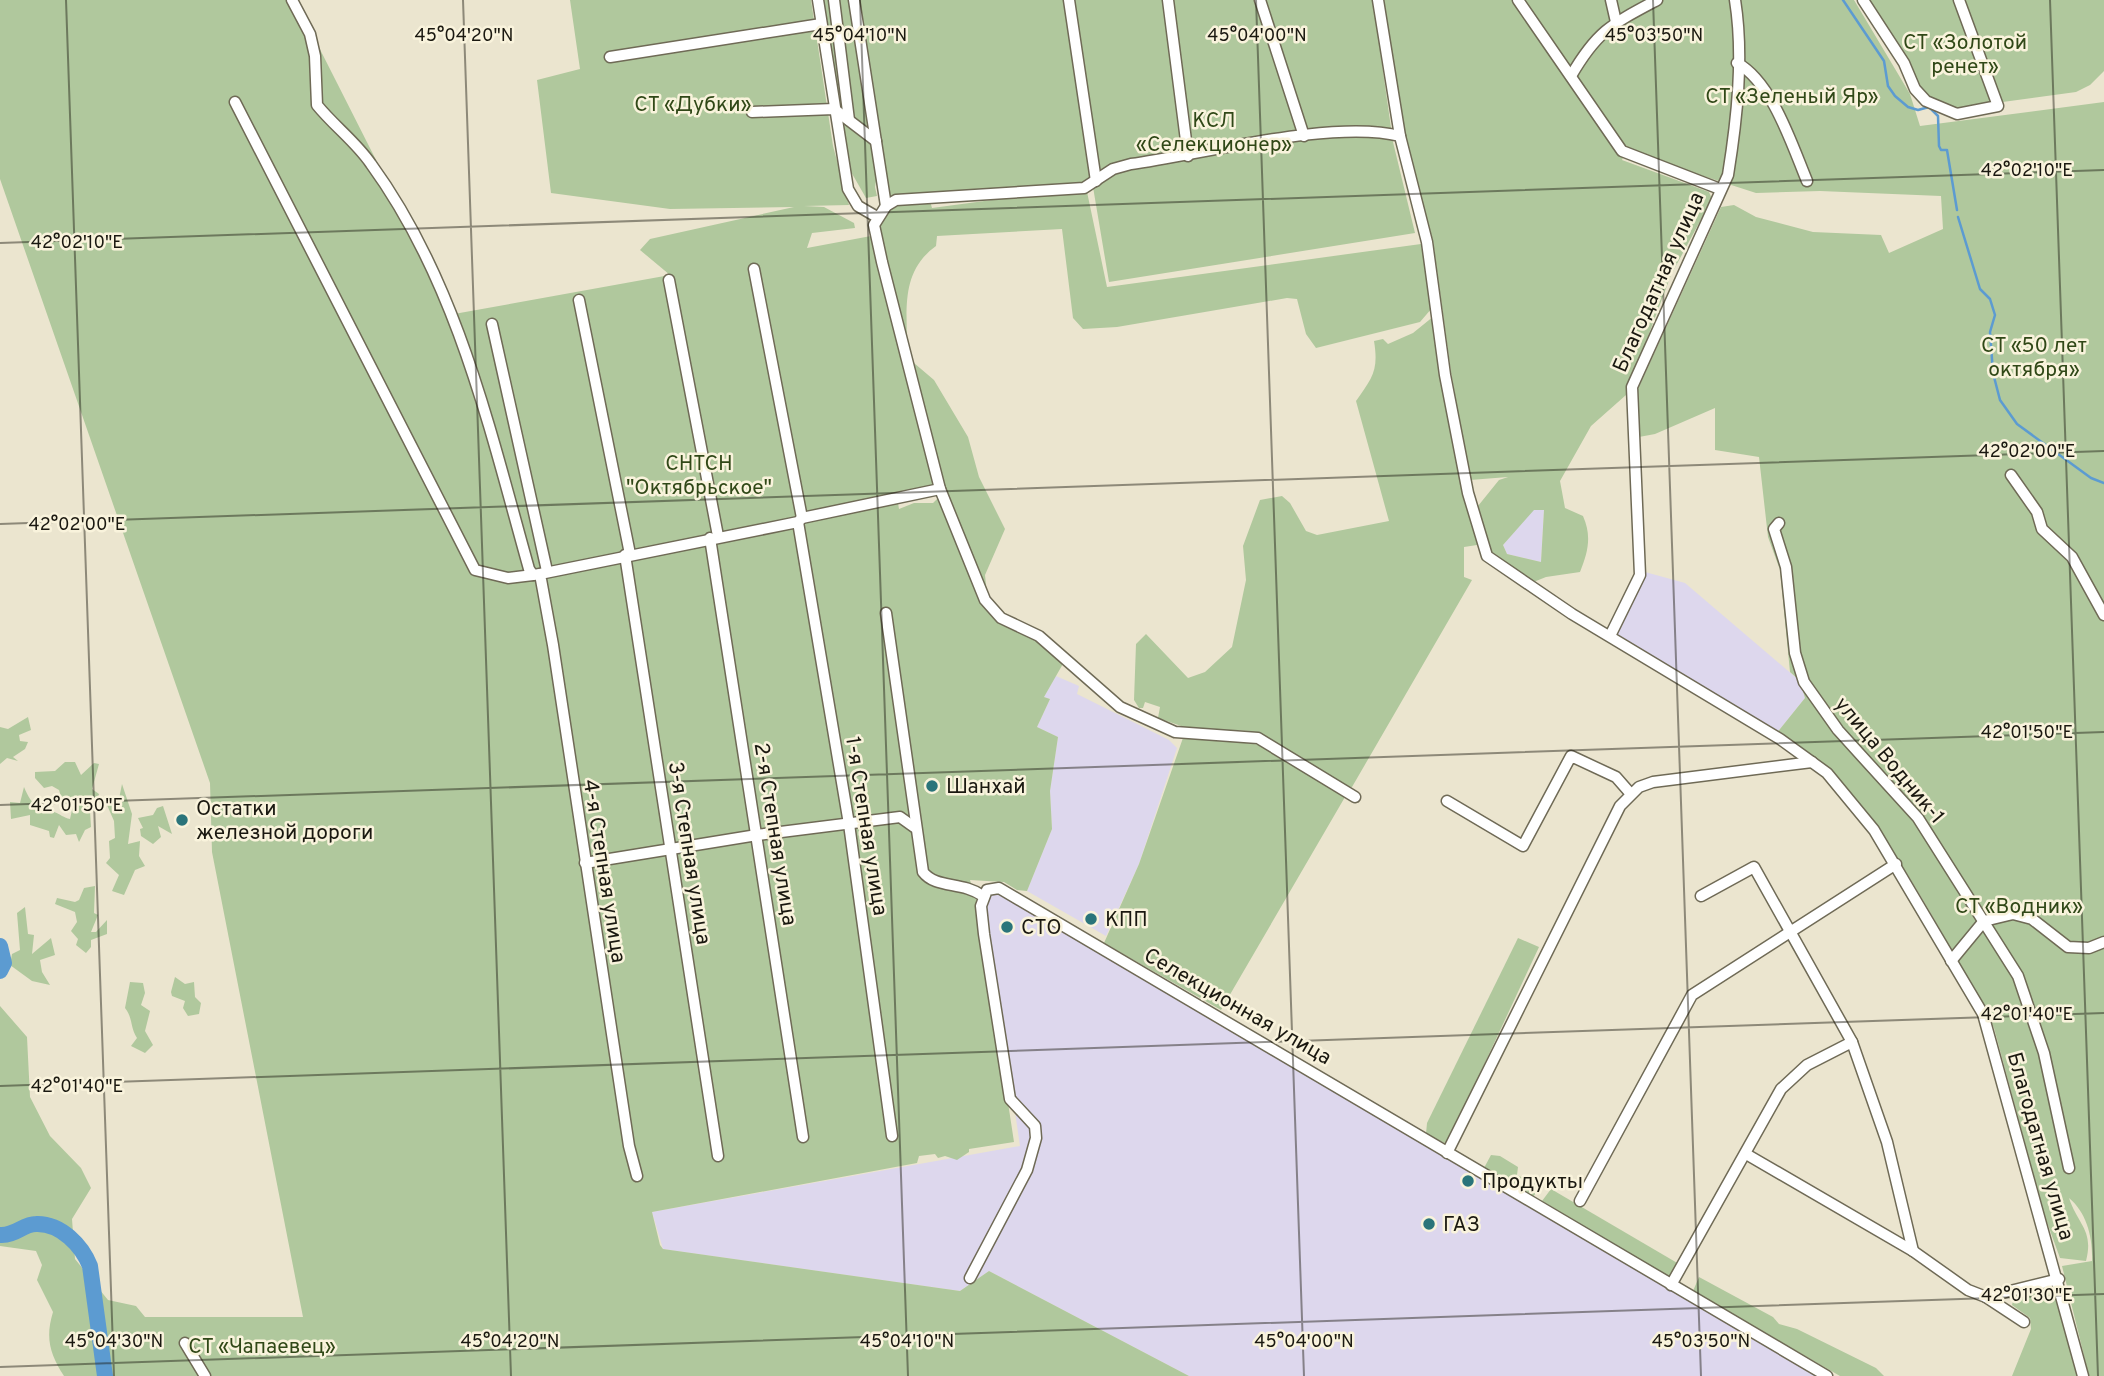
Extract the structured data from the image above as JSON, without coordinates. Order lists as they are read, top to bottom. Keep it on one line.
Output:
{"streets":{"street":["Благодатная улица","улица Водник-1","1-я Степная улица","2-я Степная улица","3-я Степная улица","4-я Степная улица","Селекционная улица"]},"parks":["СТ «Золотой ренет»","СТ «Зеленый Яр»","СТ «Дубки»","КСЛ «Селекционер»","СТ «50 лет октября»","СНТСН \"Октябрьское\"","СТ «Водник»","СТ «Чапаевец»"],"places":["Шанхай","Остатки железной дороги","КПП","СТО","Продукты","ГАЗ"],"coordinates":["45°04'20\"N","45°04'10\"N","45°04'00\"N","45°03'50\"N","42°02'10\"E","42°02'00\"E","42°01'50\"E","42°01'40\"E","42°01'30\"E","45°04'30\"N"]}
